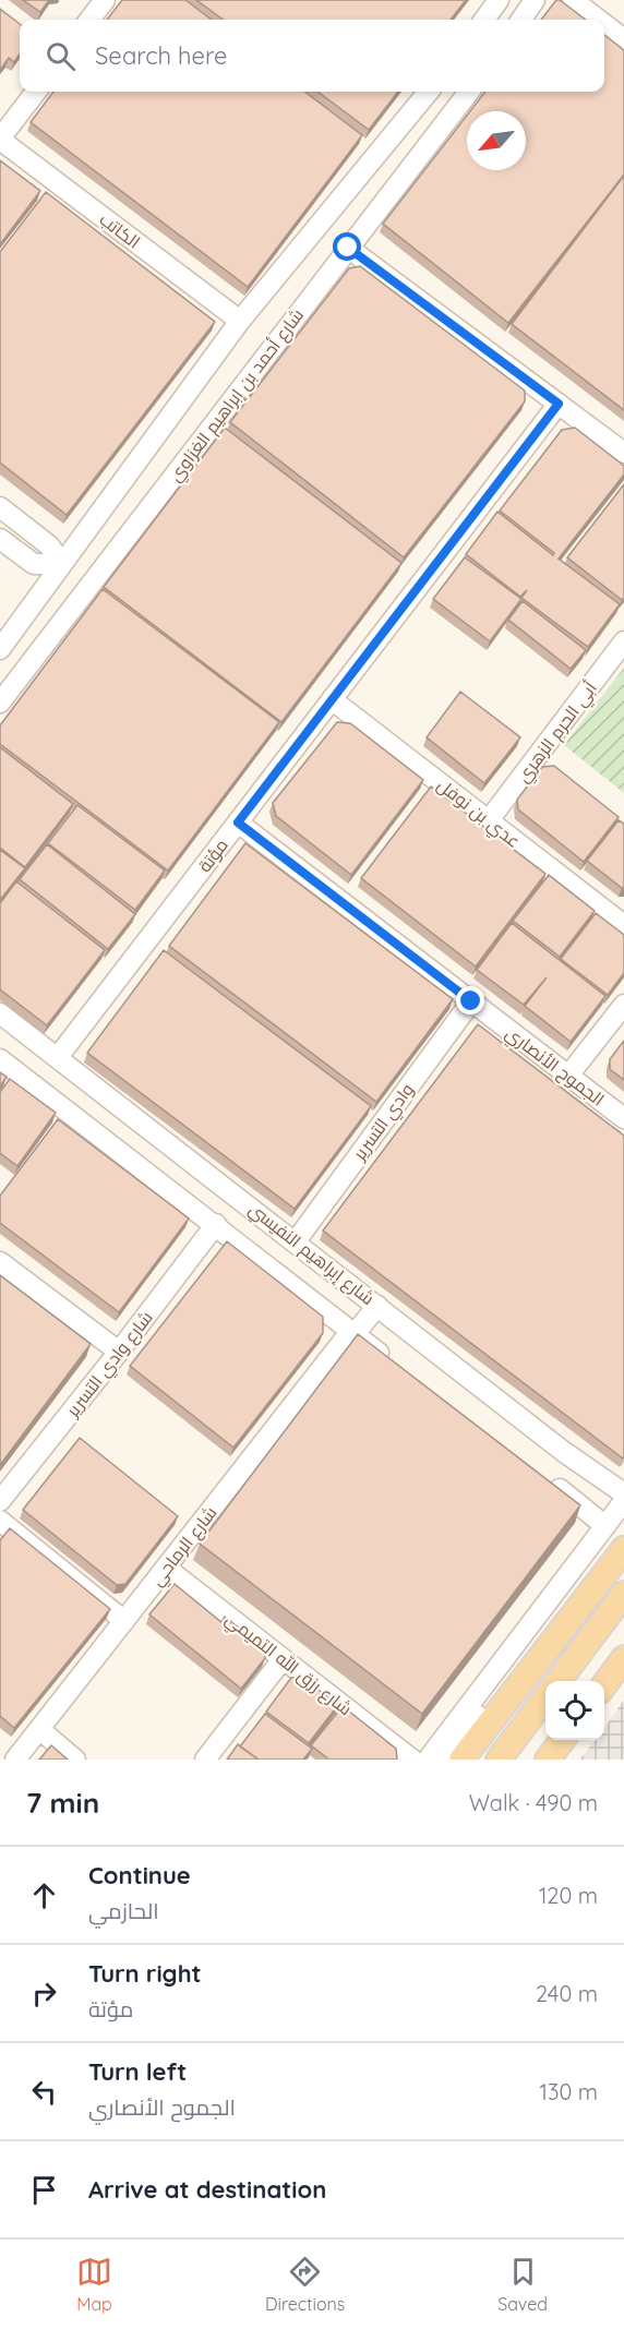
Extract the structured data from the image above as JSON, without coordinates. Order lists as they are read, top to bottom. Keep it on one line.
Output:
{"streets":{"street":["الكاتب","شارع أحمد بن إبراهيم الغزاوي","أبي الحرم الزهري","عدي بن نوفل","مؤتة","الجموح الأنصاري","وادي التسرير","شارع إبراهيم النفيسي","شارع وادي التسرير","شارع الرماحي","شارع رزق الله التميمي"]},"crossings":[["أبي الحرم الزهري","عدي بن نوفل"],["عدي بن نوفل","مؤتة"],["مؤتة","الجموح الأنصاري"],["مؤتة","شارع إبراهيم النفيسي"],["الجموح الأنصاري","وادي التسرير"],["وادي التسرير","شارع إبراهيم النفيسي"],["شارع إبراهيم النفيسي","شارع وادي التسرير"],["شارع إبراهيم النفيسي","شارع الرماحي"],["شارع الرماحي","شارع رزق الله التميمي"]],"north":"bottom left","page":{"search":"Search here","heading":["7 min","Walk · 490 m"],"list":[["Continue","الحازمي","120 m"],["Turn right","مؤتة","240 m"],["Turn left","الجموح الأنصاري","130 m"],"Arrive at destination"],"nav":["Map","Directions","Saved"]}}
